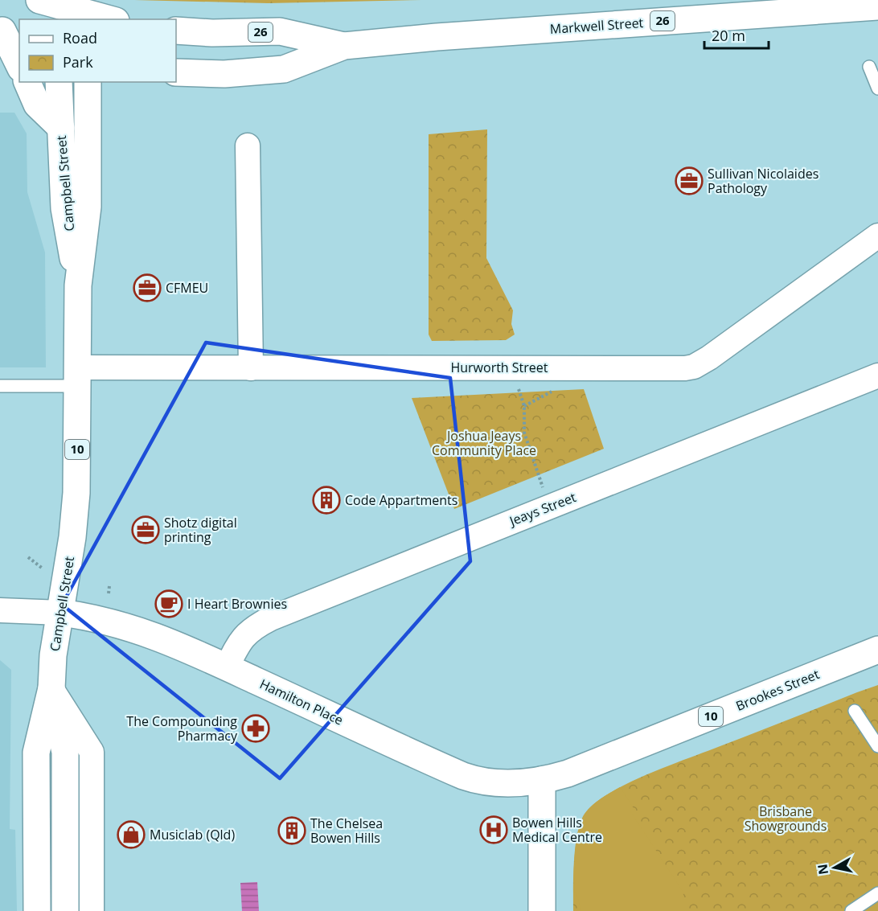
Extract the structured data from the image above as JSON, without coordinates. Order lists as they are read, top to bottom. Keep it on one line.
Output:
{"streets":{"main road":["26","Markwell Street","Campbell Street","10","Brookes Street","Hamilton Place"],"street":["Hurworth Street","Jeays Street"]},"crossings":[["Campbell Street","Hurworth Street"],["Campbell Street","Hamilton Place"],["Jeays Street","Hamilton Place"],["Brookes Street","Hamilton Place"]],"parks":["Joshua Jeays Community Place","Brisbane Showgrounds"],"places":{"office":["Sullivan Nicolaides Pathology","CFMEU","Shotz digital printing"],"building":["Code Appartments","The Chelsea Bowen Hills"],"cafe":["I Heart Brownies"],"pharmacy":["The Compounding Pharmacy"],"hospital":["Bowen Hills Medical Centre"],"shop":["Musiclab (Qld)"]},"legend":["Road","Park"],"scale_bar":"20 m","north":"left"}
